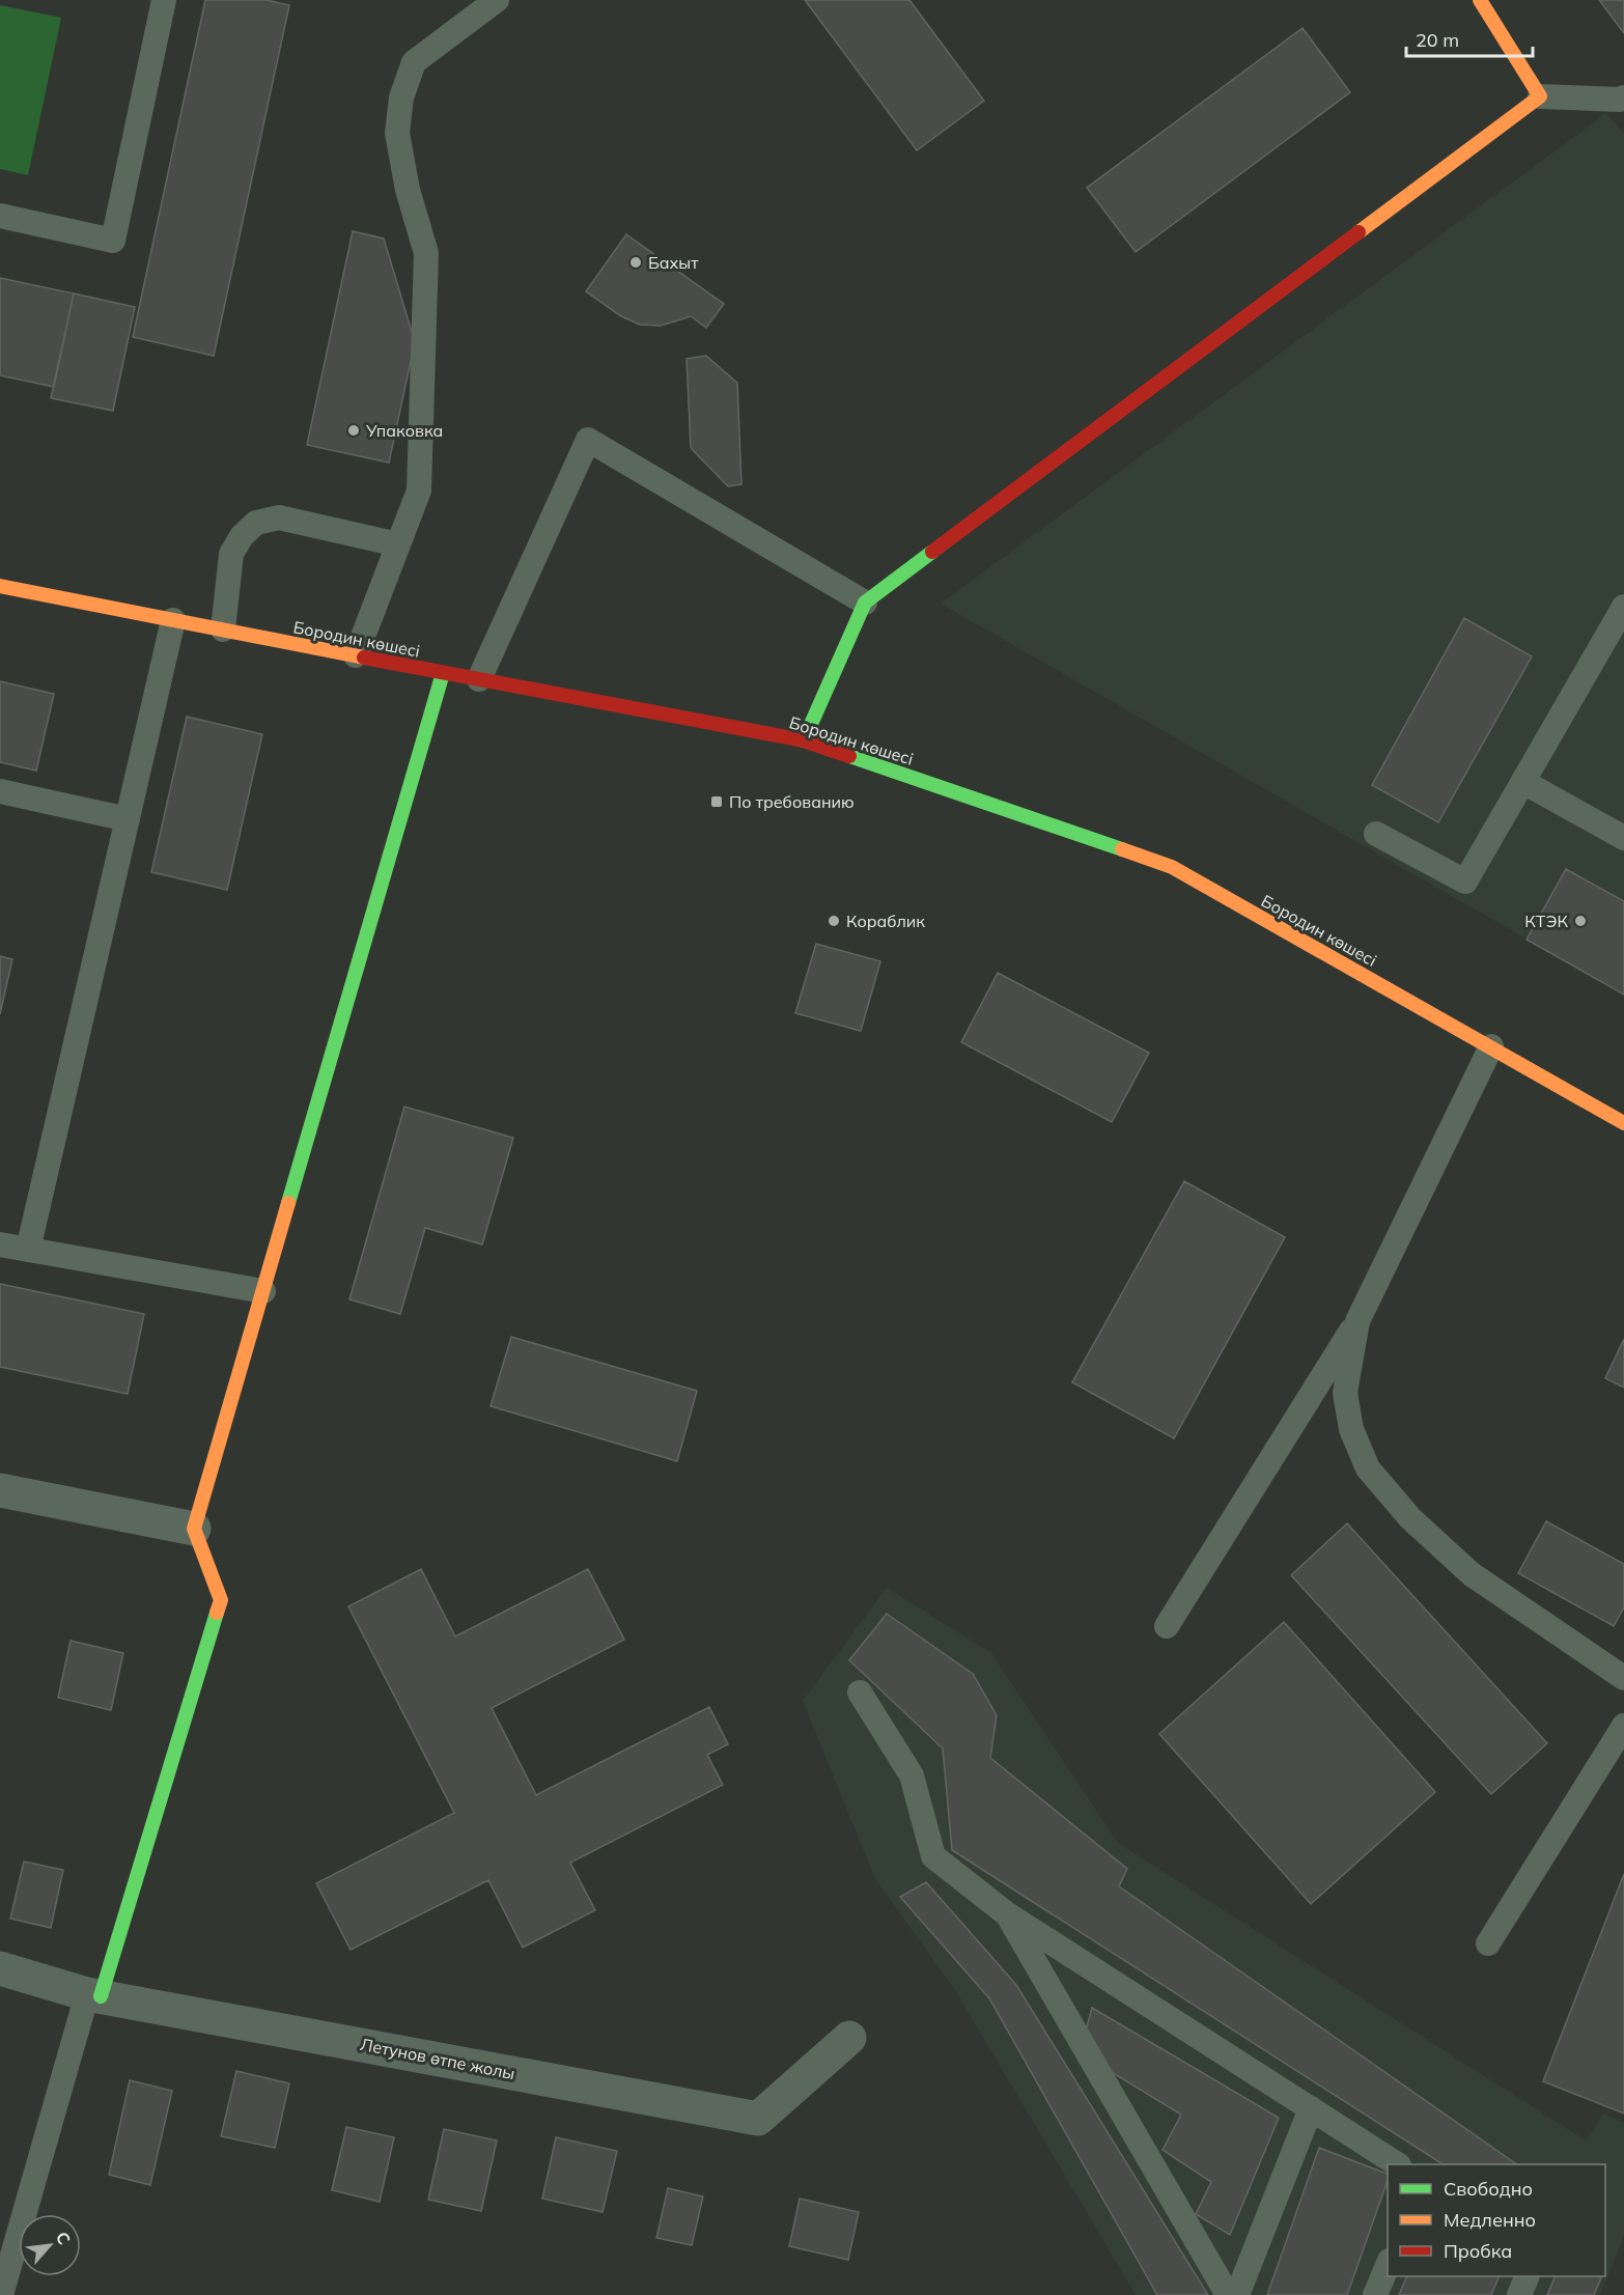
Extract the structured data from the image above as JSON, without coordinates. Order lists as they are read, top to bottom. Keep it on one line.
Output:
{"streets":{"street":["Бородин көшесі","Летунов өтпе жолы"]},"places":{"other":["Бахыт","Упаковка","Кораблик","КТЭК"],"transit":["По требованию"]},"legend":["Свободно","Медленно","Пробка"],"scale_bar":"20 m","north":"top right"}
